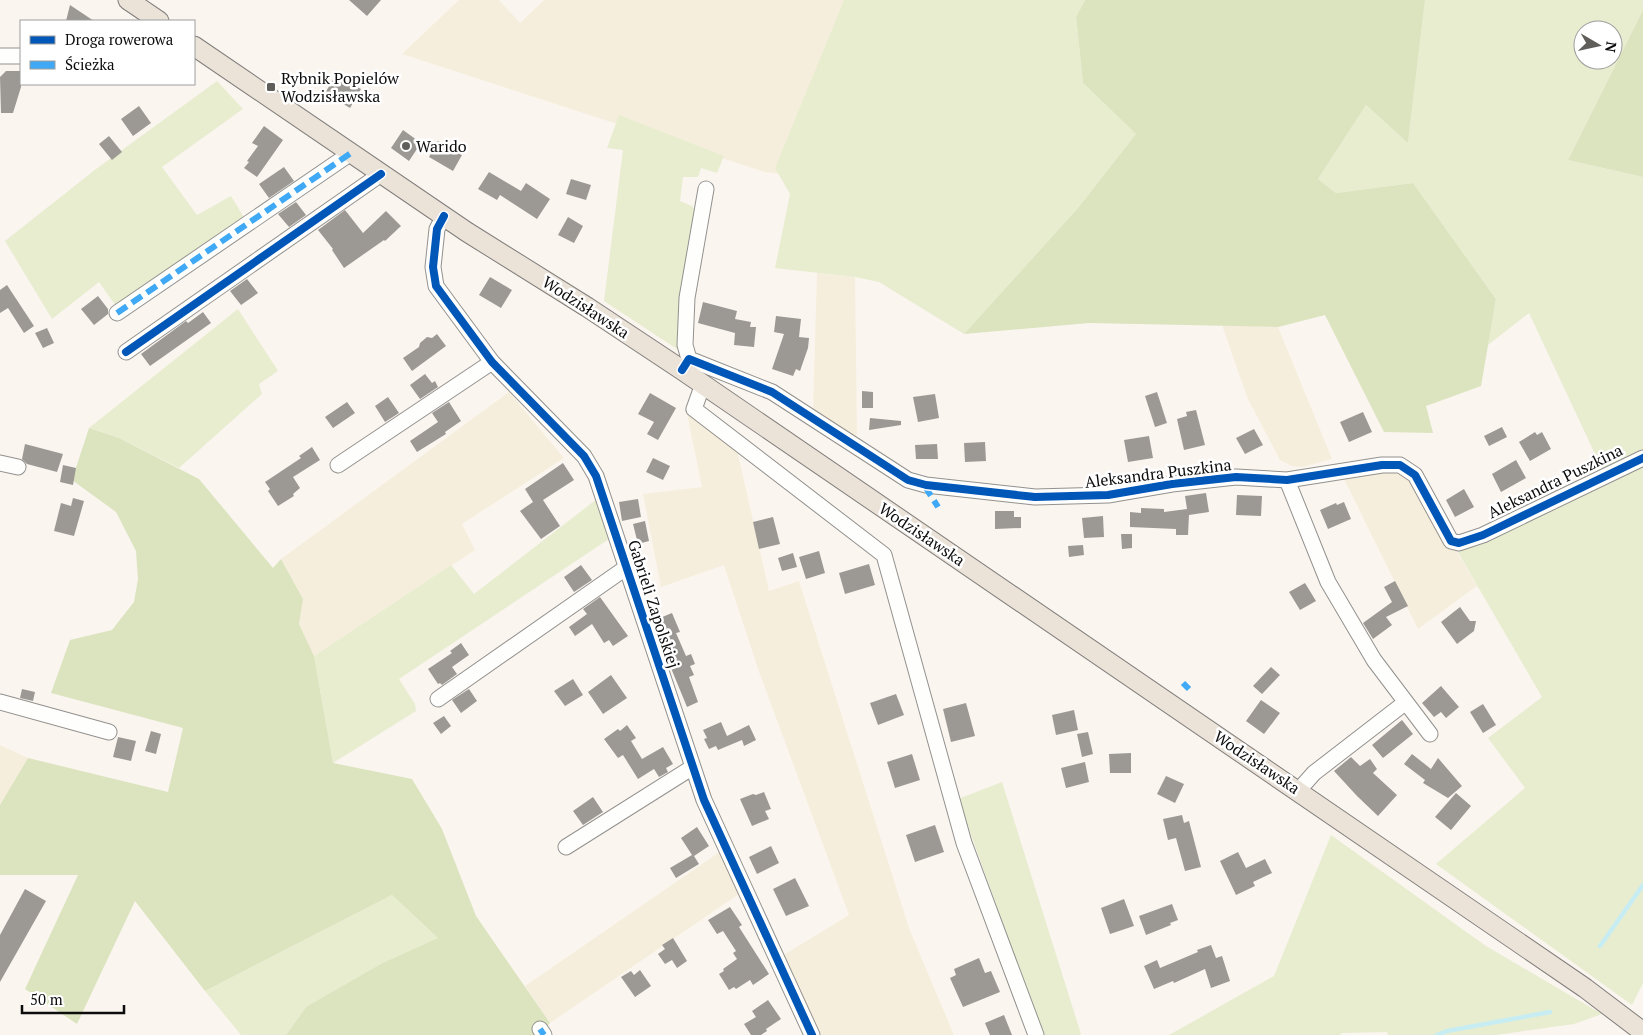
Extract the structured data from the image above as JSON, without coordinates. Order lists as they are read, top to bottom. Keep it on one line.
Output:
{"streets":{"main road":["Wodzisławska"],"street":["Aleksandra Puszkina","Gabrieli Zapolskiej"]},"crossings":[["Wodzisławska","Aleksandra Puszkina"],["Wodzisławska","Gabrieli Zapolskiej"]],"places":{"transit":["Rybnik Popielów Wodzisławska"],"other":["Warido"]},"legend":["Droga rowerowa","Ścieżka"],"scale_bar":"50 m","north":"right"}
